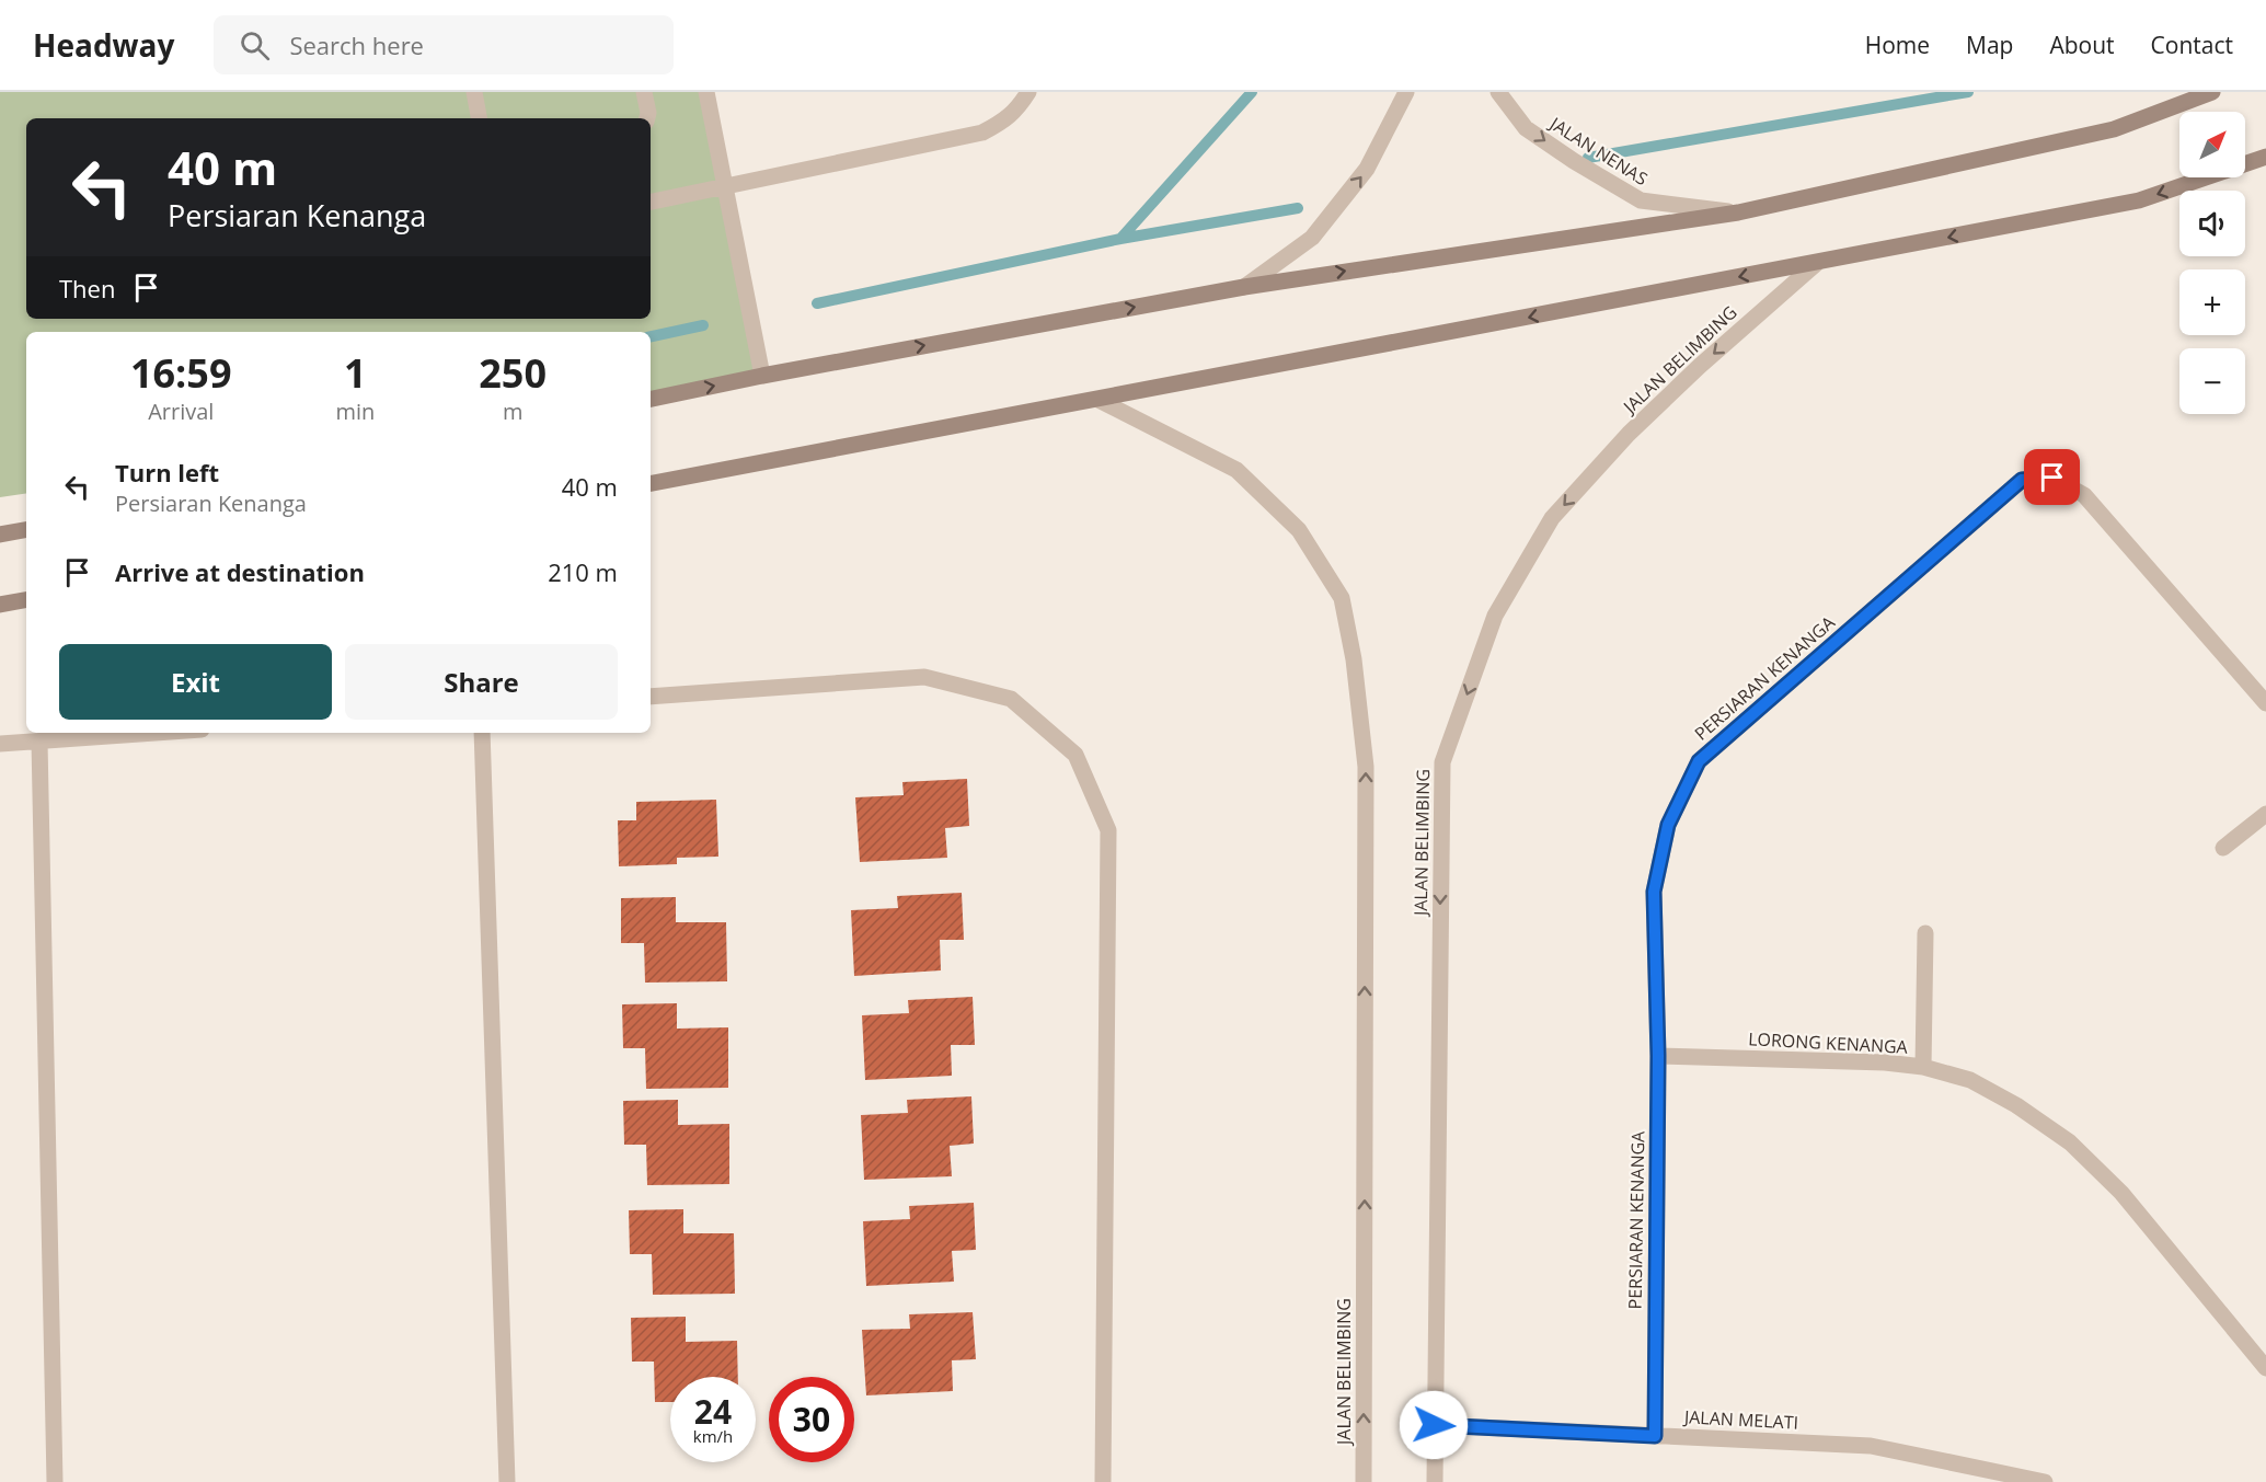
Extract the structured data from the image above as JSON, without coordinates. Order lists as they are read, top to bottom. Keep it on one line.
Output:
{"streets":{"street":["JALAN NENAS","JALAN BELIMBING","PERSIARAN KENANGA","LORONG KENANGA","JALAN MELATI"]},"crossings":[["JALAN BELIMBING","JALAN MELATI"],["PERSIARAN KENANGA","LORONG KENANGA"],["PERSIARAN KENANGA","JALAN MELATI"]],"one_way":["JALAN NENAS"],"north":"top right","page":{"header":"Headway","search":"Search here","nav":["Home","Map","About","Contact"],"map_buttons":["+","−"],"turn":["40 m","Persiaran Kenanga"],"then":"Then","eta":["16:59","Arrival","1","min","250","m"],"list":[{"name":"Turn left","note":"Persiaran Kenanga","value":"40 m"},{"name":"Arrive at destination","value":"210 m"}],"buttons":["Exit","Share"],"speed":"24 km/h","limit":"30"}}
